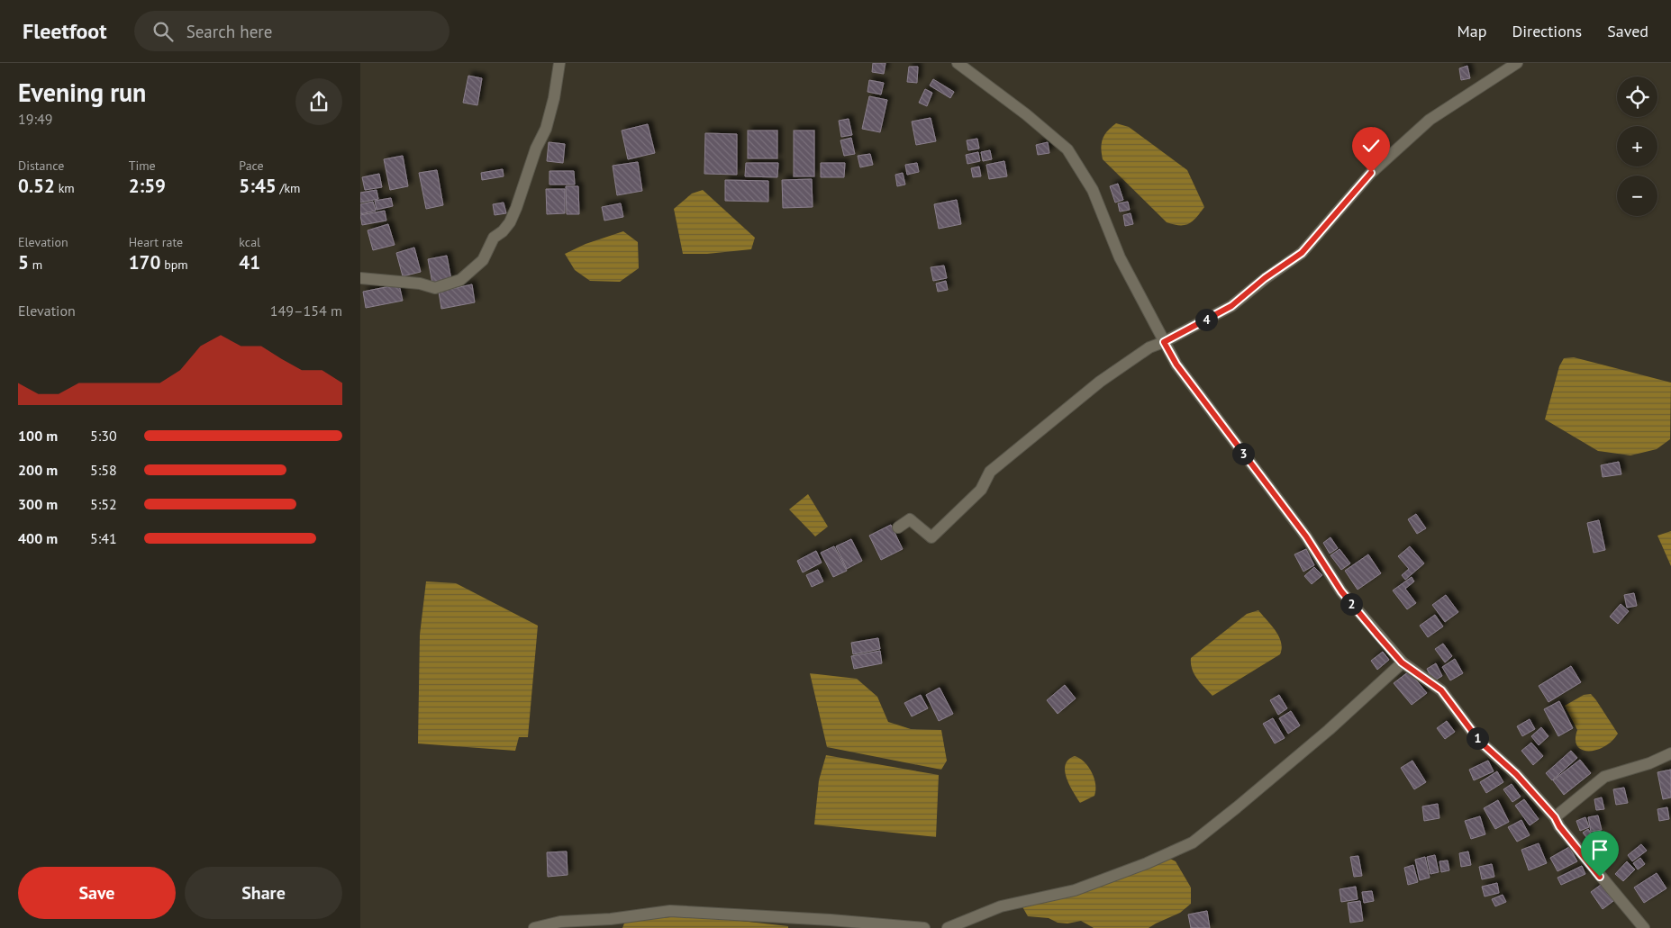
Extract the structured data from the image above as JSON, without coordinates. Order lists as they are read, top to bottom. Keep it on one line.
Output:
{"page":{"header":"Fleetfoot","search":"Search here","nav":["Map","Directions","Saved"],"heading":["Evening run","19:49"],"map_buttons":["+","−"],"stats":[["Distance","0.52 km"],["Time","2:59"],["Pace","5:45 /km"],["Elevation","5 m"],["Heart rate","170 bpm"],["kcal","41"]],"chart":["Elevation","149–154 m"],"pins":["4","3","2","1"],"list":[{"name":"100 m","note":"5:30"},{"name":"200 m","note":"5:58"},{"name":"300 m","note":"5:52"},{"name":"400 m","note":"5:41"}],"buttons":["Save","Share"]}}
